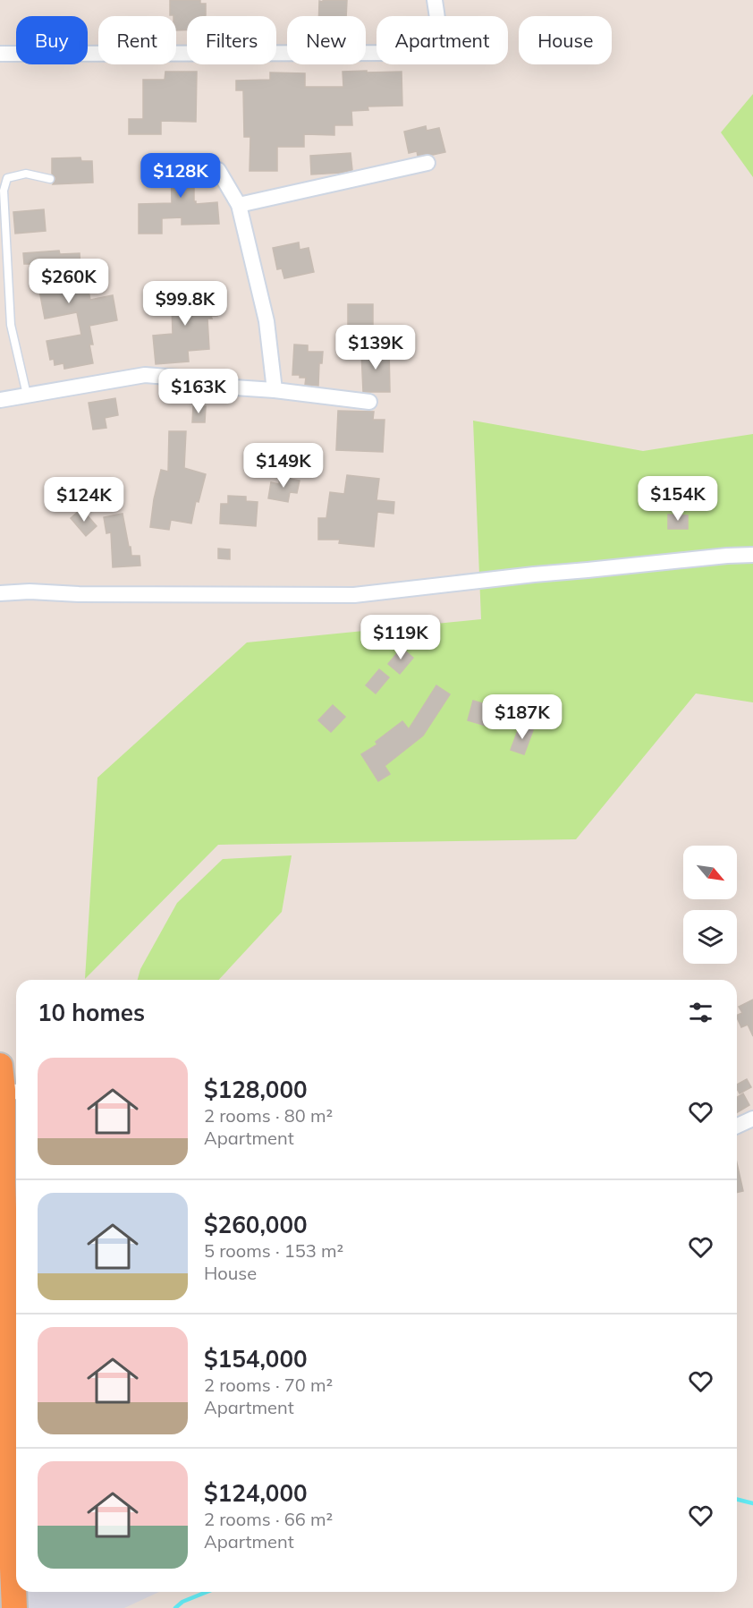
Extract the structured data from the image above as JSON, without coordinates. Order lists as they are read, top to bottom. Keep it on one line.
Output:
{"north":"bottom right","page":{"chip":["Buy","Rent","Filters","New","Apartment","House"],"price":["$128K","$260K","$99.8K","$139K","$163K","$149K","$154K","$124K","$119K","$187K"],"heading":"10 homes","list":[{"name":"$128,000","note":"2 rooms · 80 m² · Apartment"},{"name":"$260,000","note":"5 rooms · 153 m² · House"},{"name":"$154,000","note":"2 rooms · 70 m² · Apartment"},{"name":"$124,000","note":"2 rooms · 66 m² · Apartment"}]}}
